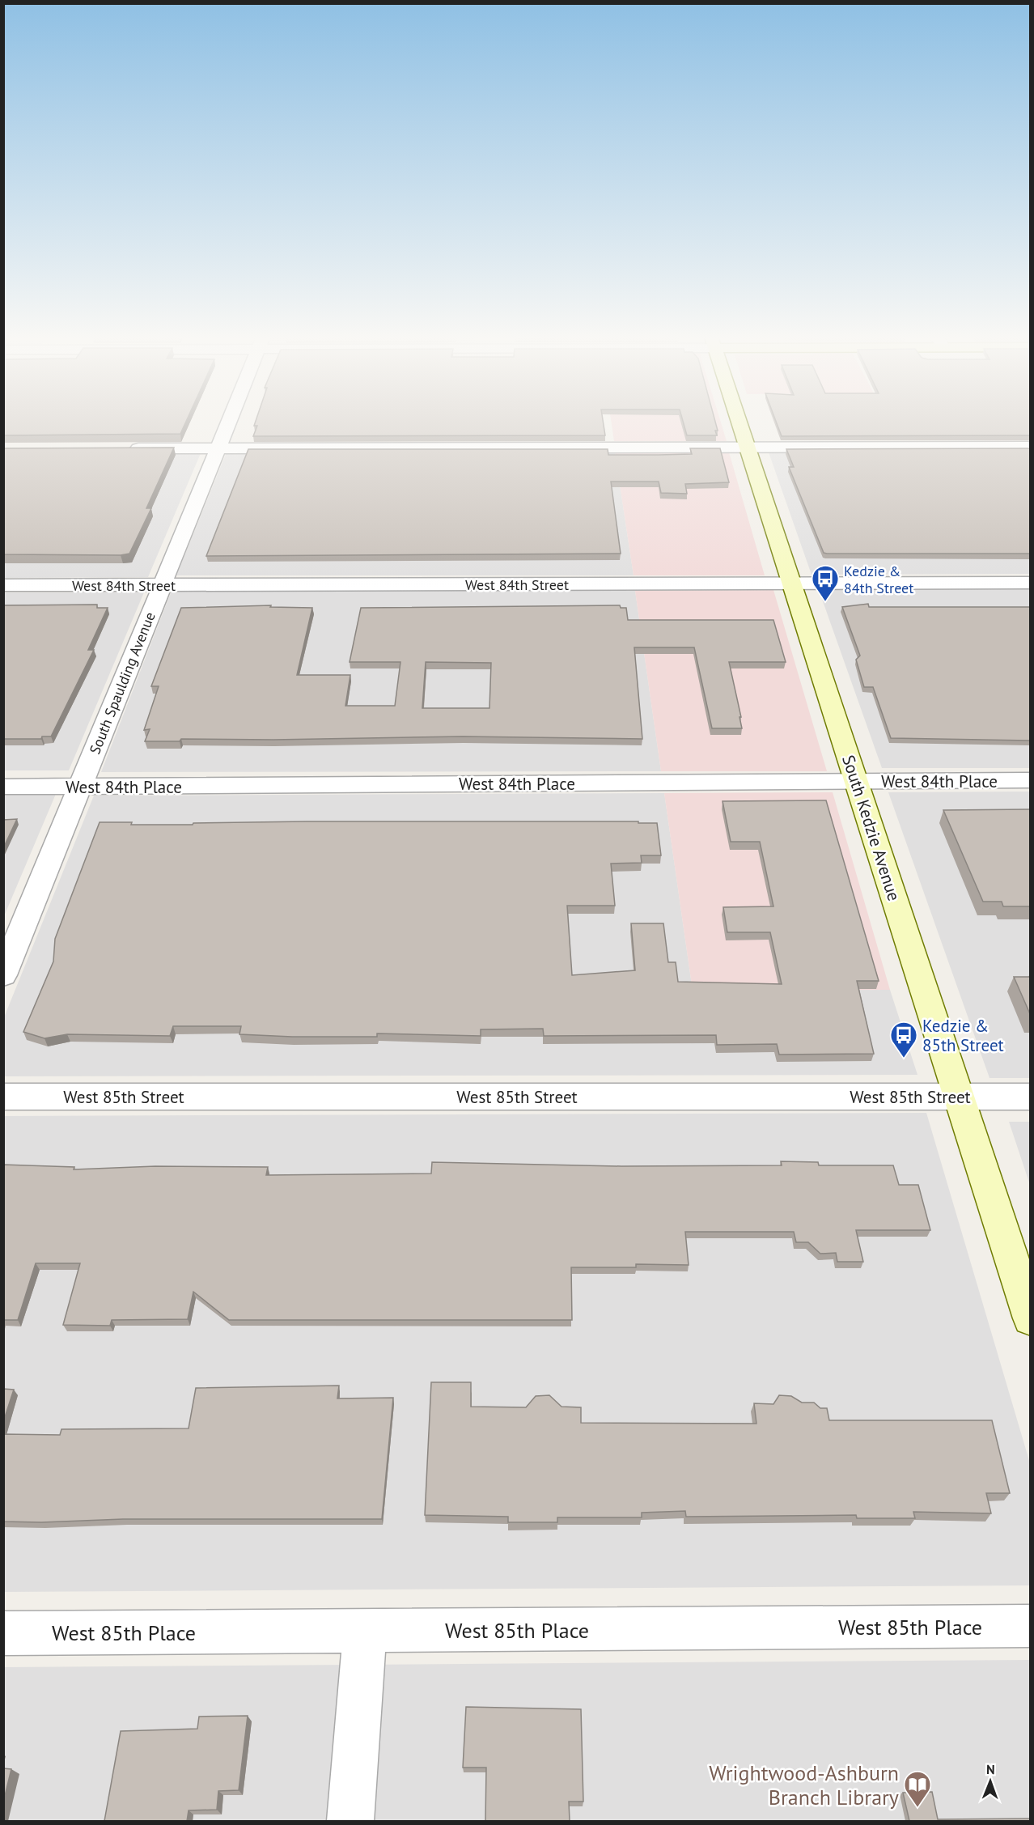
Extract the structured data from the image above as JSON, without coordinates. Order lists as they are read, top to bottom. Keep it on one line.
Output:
{"streets":{"main road":["South Kedzie Avenue"],"street":["West 84th Street","South Spaulding Avenue","West 84th Place","West 85th Street","West 85th Place"]},"crossings":[["West 84th Street","South Spaulding Avenue"],["West 84th Street","South Kedzie Avenue"],["South Spaulding Avenue","West 84th Place"],["West 84th Place","South Kedzie Avenue"],["South Kedzie Avenue","West 85th Street"]],"places":{"bus stop":["Kedzie & 84th Street","Kedzie & 85th Street"],"library":["Wrightwood-Ashburn Branch Library"]},"north":"top"}
